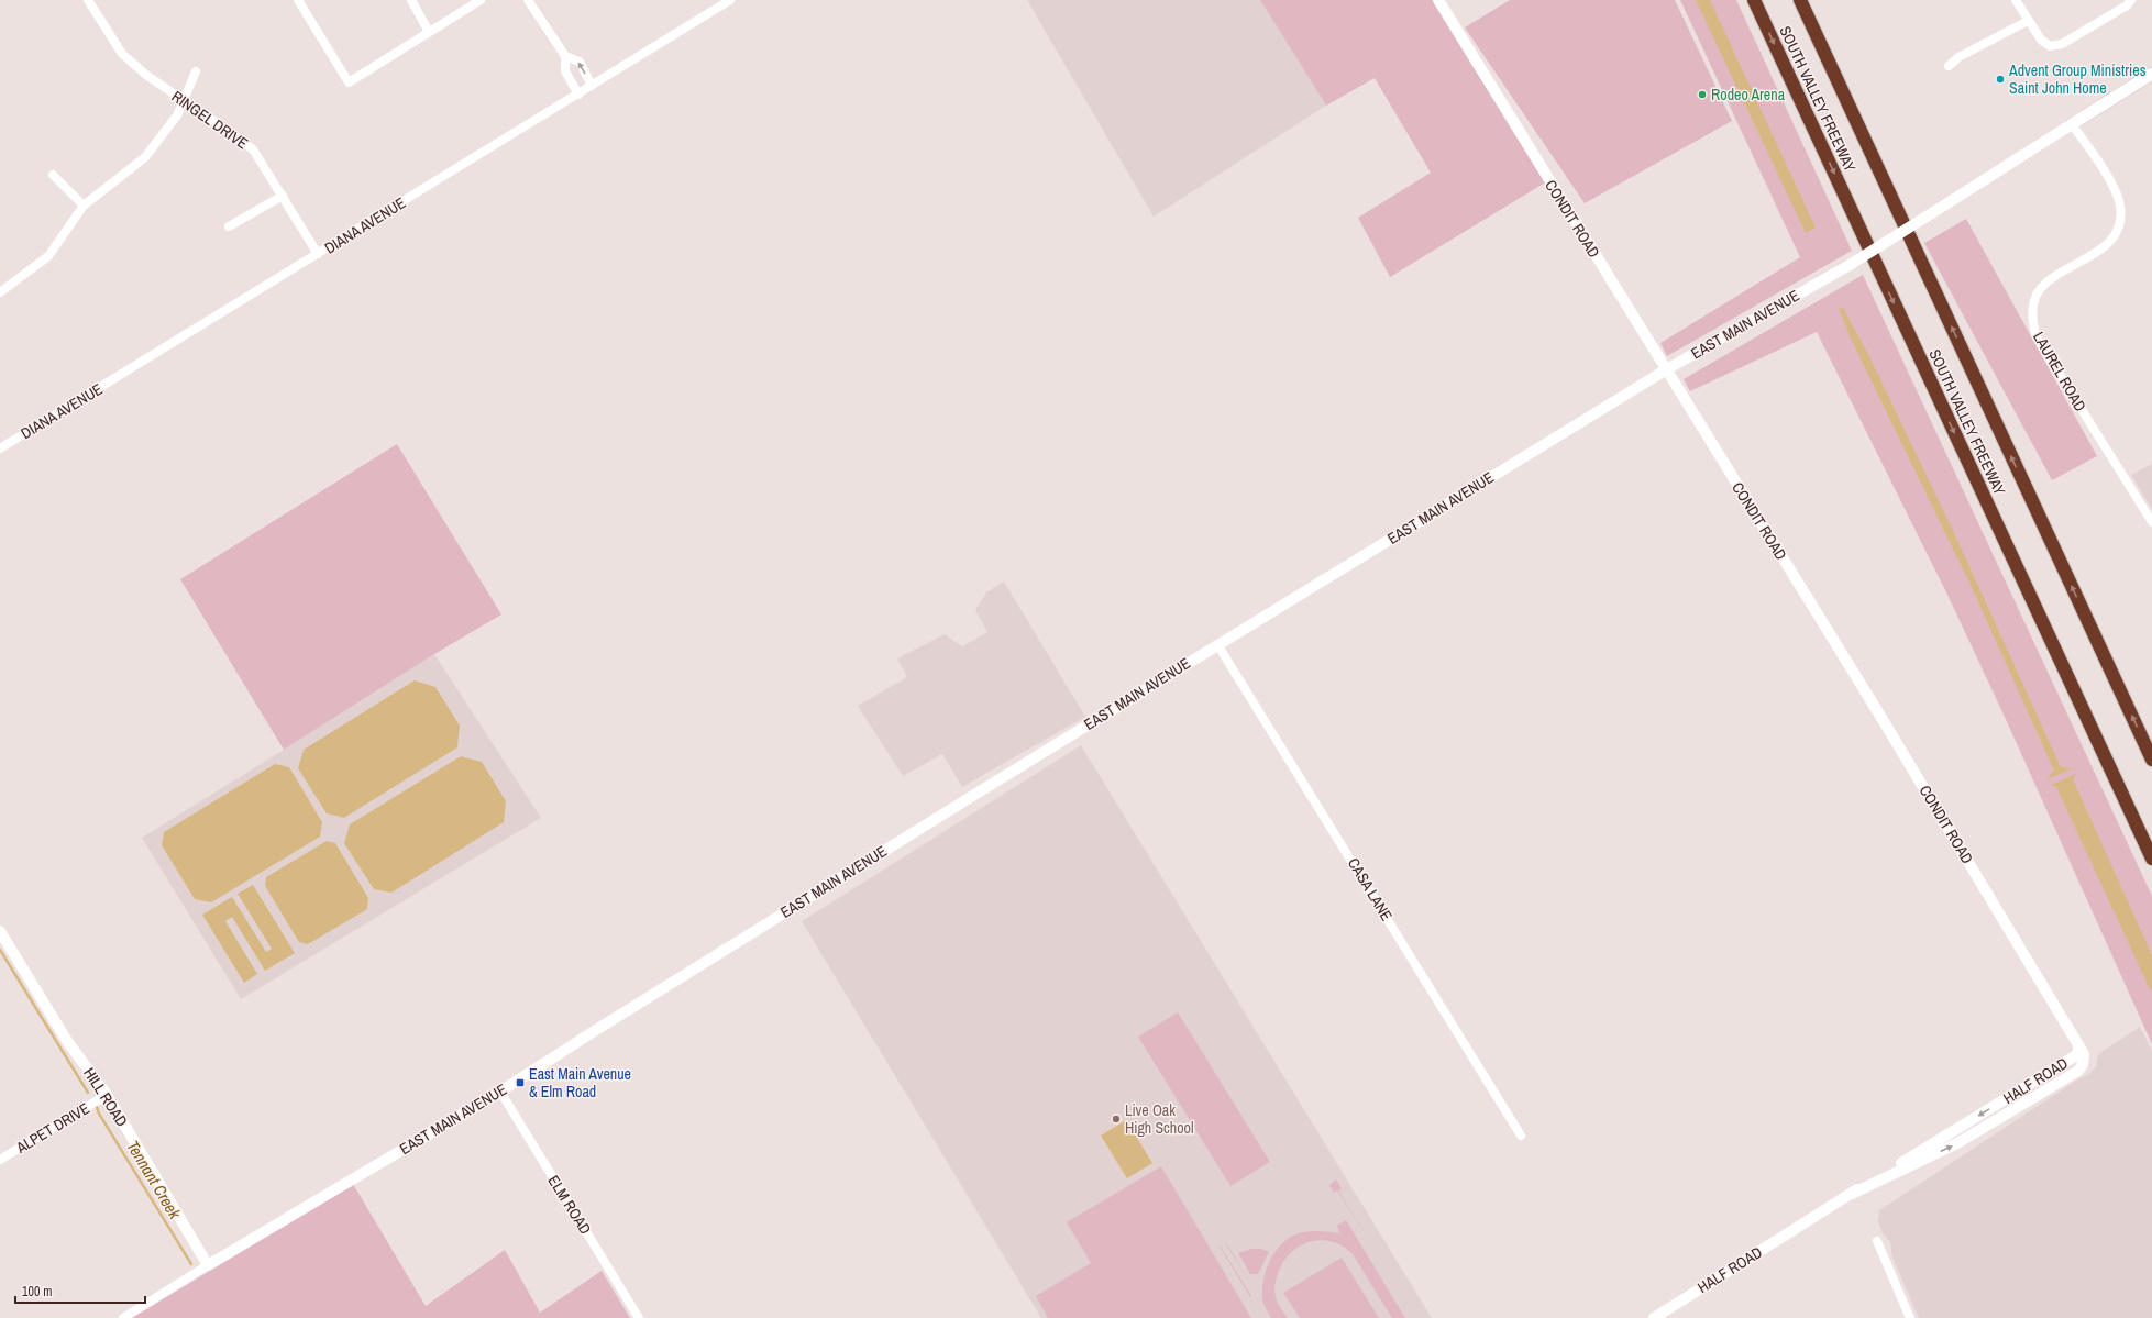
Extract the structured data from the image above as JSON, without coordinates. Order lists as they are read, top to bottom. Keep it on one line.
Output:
{"streets":{"highway":["SOUTH VALLEY FREEWAY"],"main road":["EAST MAIN AVENUE"],"street":["RINGEL DRIVE","CONDIT ROAD","DIANA AVENUE","LAUREL ROAD","CASA LANE","HALF ROAD","HILL ROAD","ALPET DRIVE","ELM ROAD"]},"crossings":[["RINGEL DRIVE","DIANA AVENUE"],["CONDIT ROAD","EAST MAIN AVENUE"],["CONDIT ROAD","HALF ROAD"],["EAST MAIN AVENUE","LAUREL ROAD"],["EAST MAIN AVENUE","CASA LANE"],["EAST MAIN AVENUE","HILL ROAD"],["EAST MAIN AVENUE","ELM ROAD"],["HILL ROAD","ALPET DRIVE"]],"water":["Tennant Creek"],"places":{"other":["Advent Group Ministries Saint John Home","Rodeo Arena","Live Oak High School"],"transit":["East Main Avenue & Elm Road"]},"scale_bar":"100 m"}
